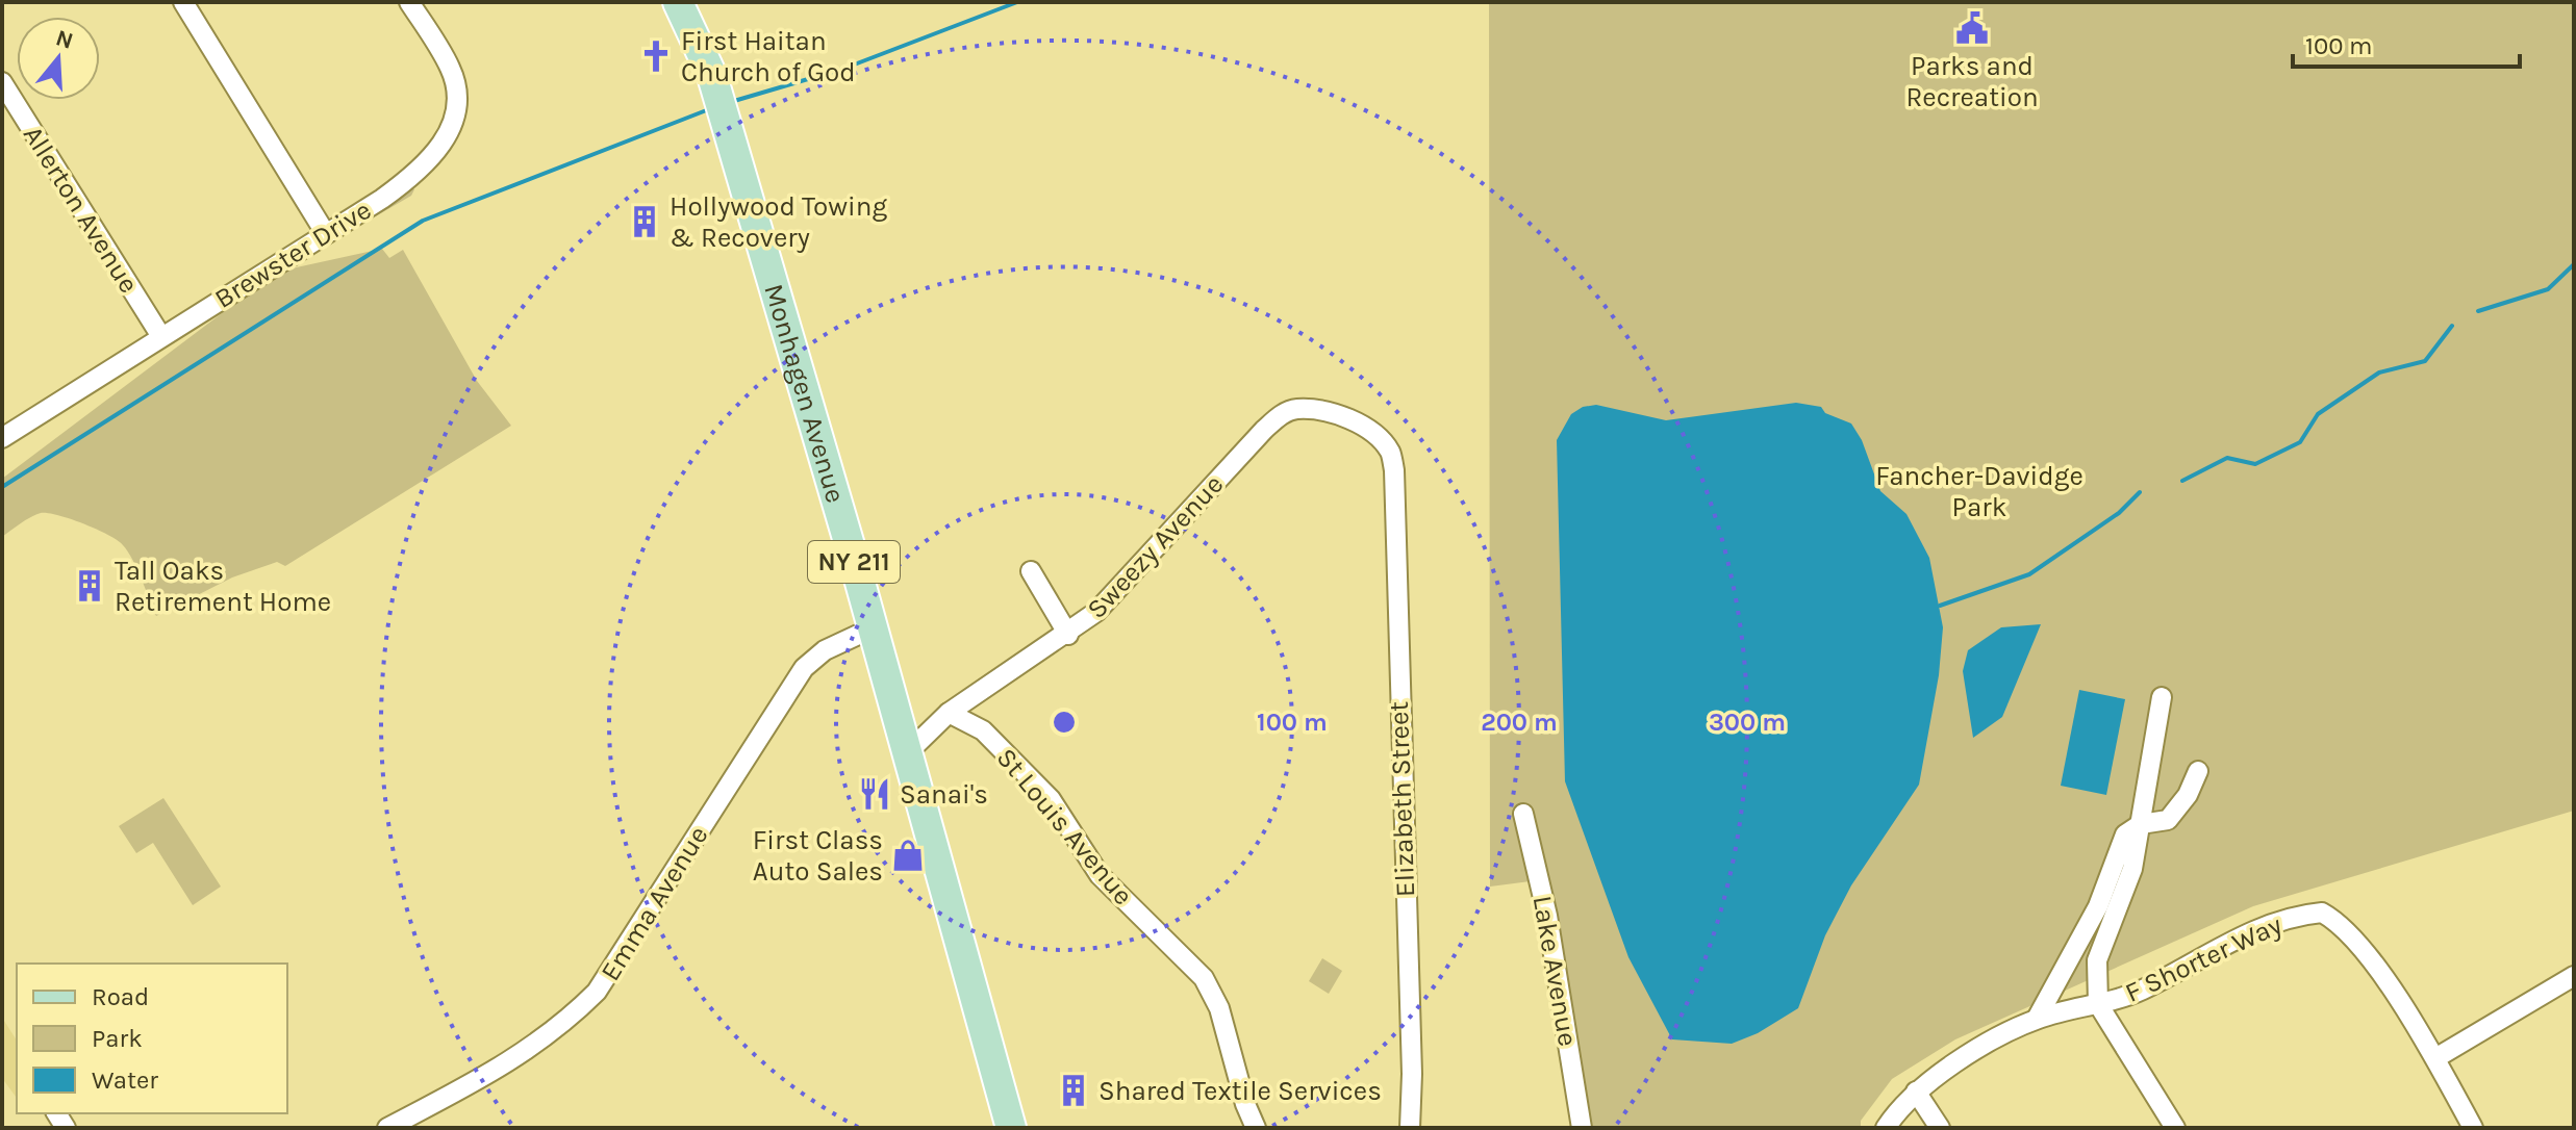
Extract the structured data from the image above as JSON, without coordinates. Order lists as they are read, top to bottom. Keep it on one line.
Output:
{"streets":{"main road":["Monhagen Avenue","NY 211"],"street":["Allerton Avenue","Brewster Drive","Sweezy Avenue","Elizabeth Street","St Louis Avenue","Emma Avenue","F Shorter Way","Lake Avenue"]},"crossings":[["Allerton Avenue","Brewster Drive"],["Monhagen Avenue","Sweezy Avenue"],["Monhagen Avenue","Emma Avenue"],["Sweezy Avenue","Elizabeth Street"],["Sweezy Avenue","St Louis Avenue"]],"parks":["Fancher-Davidge Park"],"places":{"public building":["Parks and Recreation"],"church":["First Haitan Church of God"],"building":["Hollywood Towing & Recovery","Tall Oaks Retirement Home","Shared Textile Services"],"restaurant":["Sanai's"],"shop":["First Class Auto Sales"]},"legend":["Road","Park","Water"],"scale_bar":"100 m","north":"top","rings":["100 m","200 m","300 m"]}
